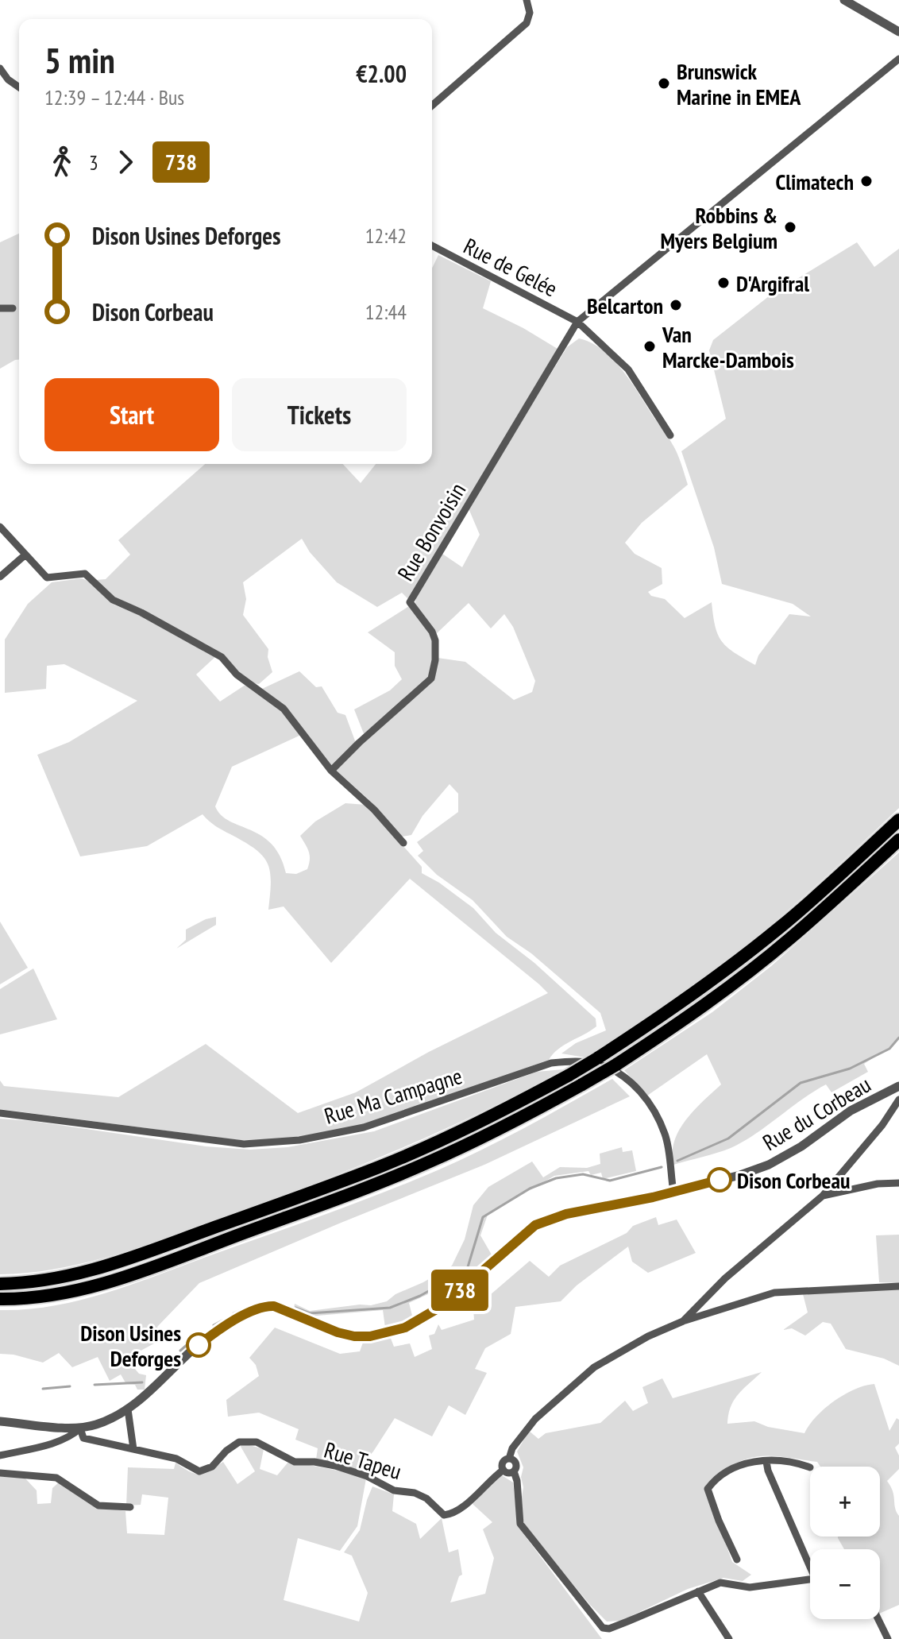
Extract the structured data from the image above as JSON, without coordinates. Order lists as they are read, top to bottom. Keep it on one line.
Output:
{"streets":{"street":["Rue de Gelée","Rue Bonvoisin","Rue Ma Campagne","Rue du Corbeau","Rue Tapeu"]},"crossings":[["Rue de Gelée","Rue Bonvoisin"],["Rue Ma Campagne","Rue du Corbeau"],["Rue du Corbeau","Rue Tapeu"]],"places":["Brunswick Marine in EMEA","Climatech","Robbins & Myers Belgium","D'Argifral","Belcarton","Van Marcke-Dambois","Dison Corbeau","Dison Usines Deforges"],"lines":["bus line 738"],"page":{"on_map":"738","heading":["5 min","12:39 – 12:44 · Bus","€2.00"],"legs":["3","738"],"list":[{"name":"Dison Usines Deforges","value":"12:42"},{"name":"Dison Corbeau","value":"12:44"}],"buttons":["Start","Tickets"],"map_buttons":["+","−"]}}
